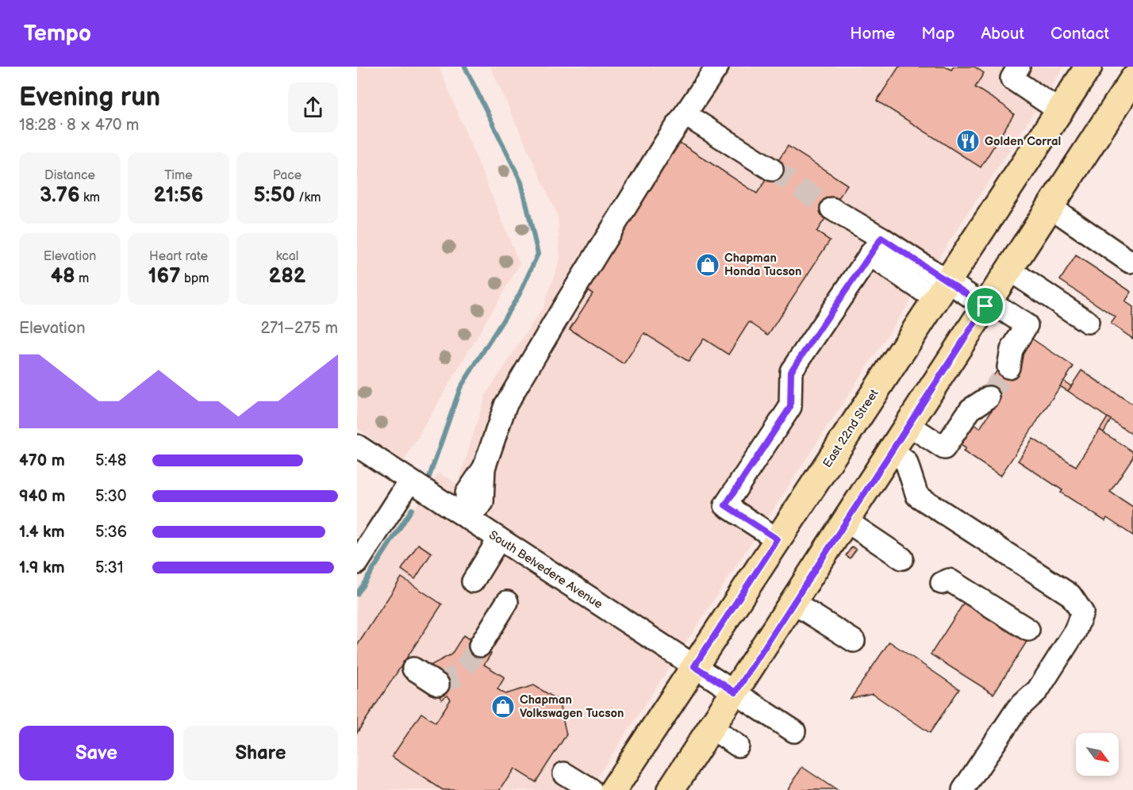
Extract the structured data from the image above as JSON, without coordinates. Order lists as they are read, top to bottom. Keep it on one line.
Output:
{"streets":{"main road":["East 22nd Street"],"street":["South Belvedere Avenue"]},"crossings":[["East 22nd Street","South Belvedere Avenue"]],"places":{"restaurant":["Golden Corral"],"shop":["Chapman Honda Tucson","Chapman Volkswagen Tucson"]},"north":"bottom right","page":{"header":"Tempo","nav":["Home","Map","About","Contact"],"heading":["Evening run","18:28 · 8 × 470 m"],"stats":[["Distance","3.76 km"],["Time","21:56"],["Pace","5:50 /km"],["Elevation","48 m"],["Heart rate","167 bpm"],["kcal","282"]],"chart":["Elevation","271–275 m"],"list":[{"name":"470 m","note":"5:48"},{"name":"940 m","note":"5:30"},{"name":"1.4 km","note":"5:36"},{"name":"1.9 km","note":"5:31"}],"buttons":["Save","Share"]}}
